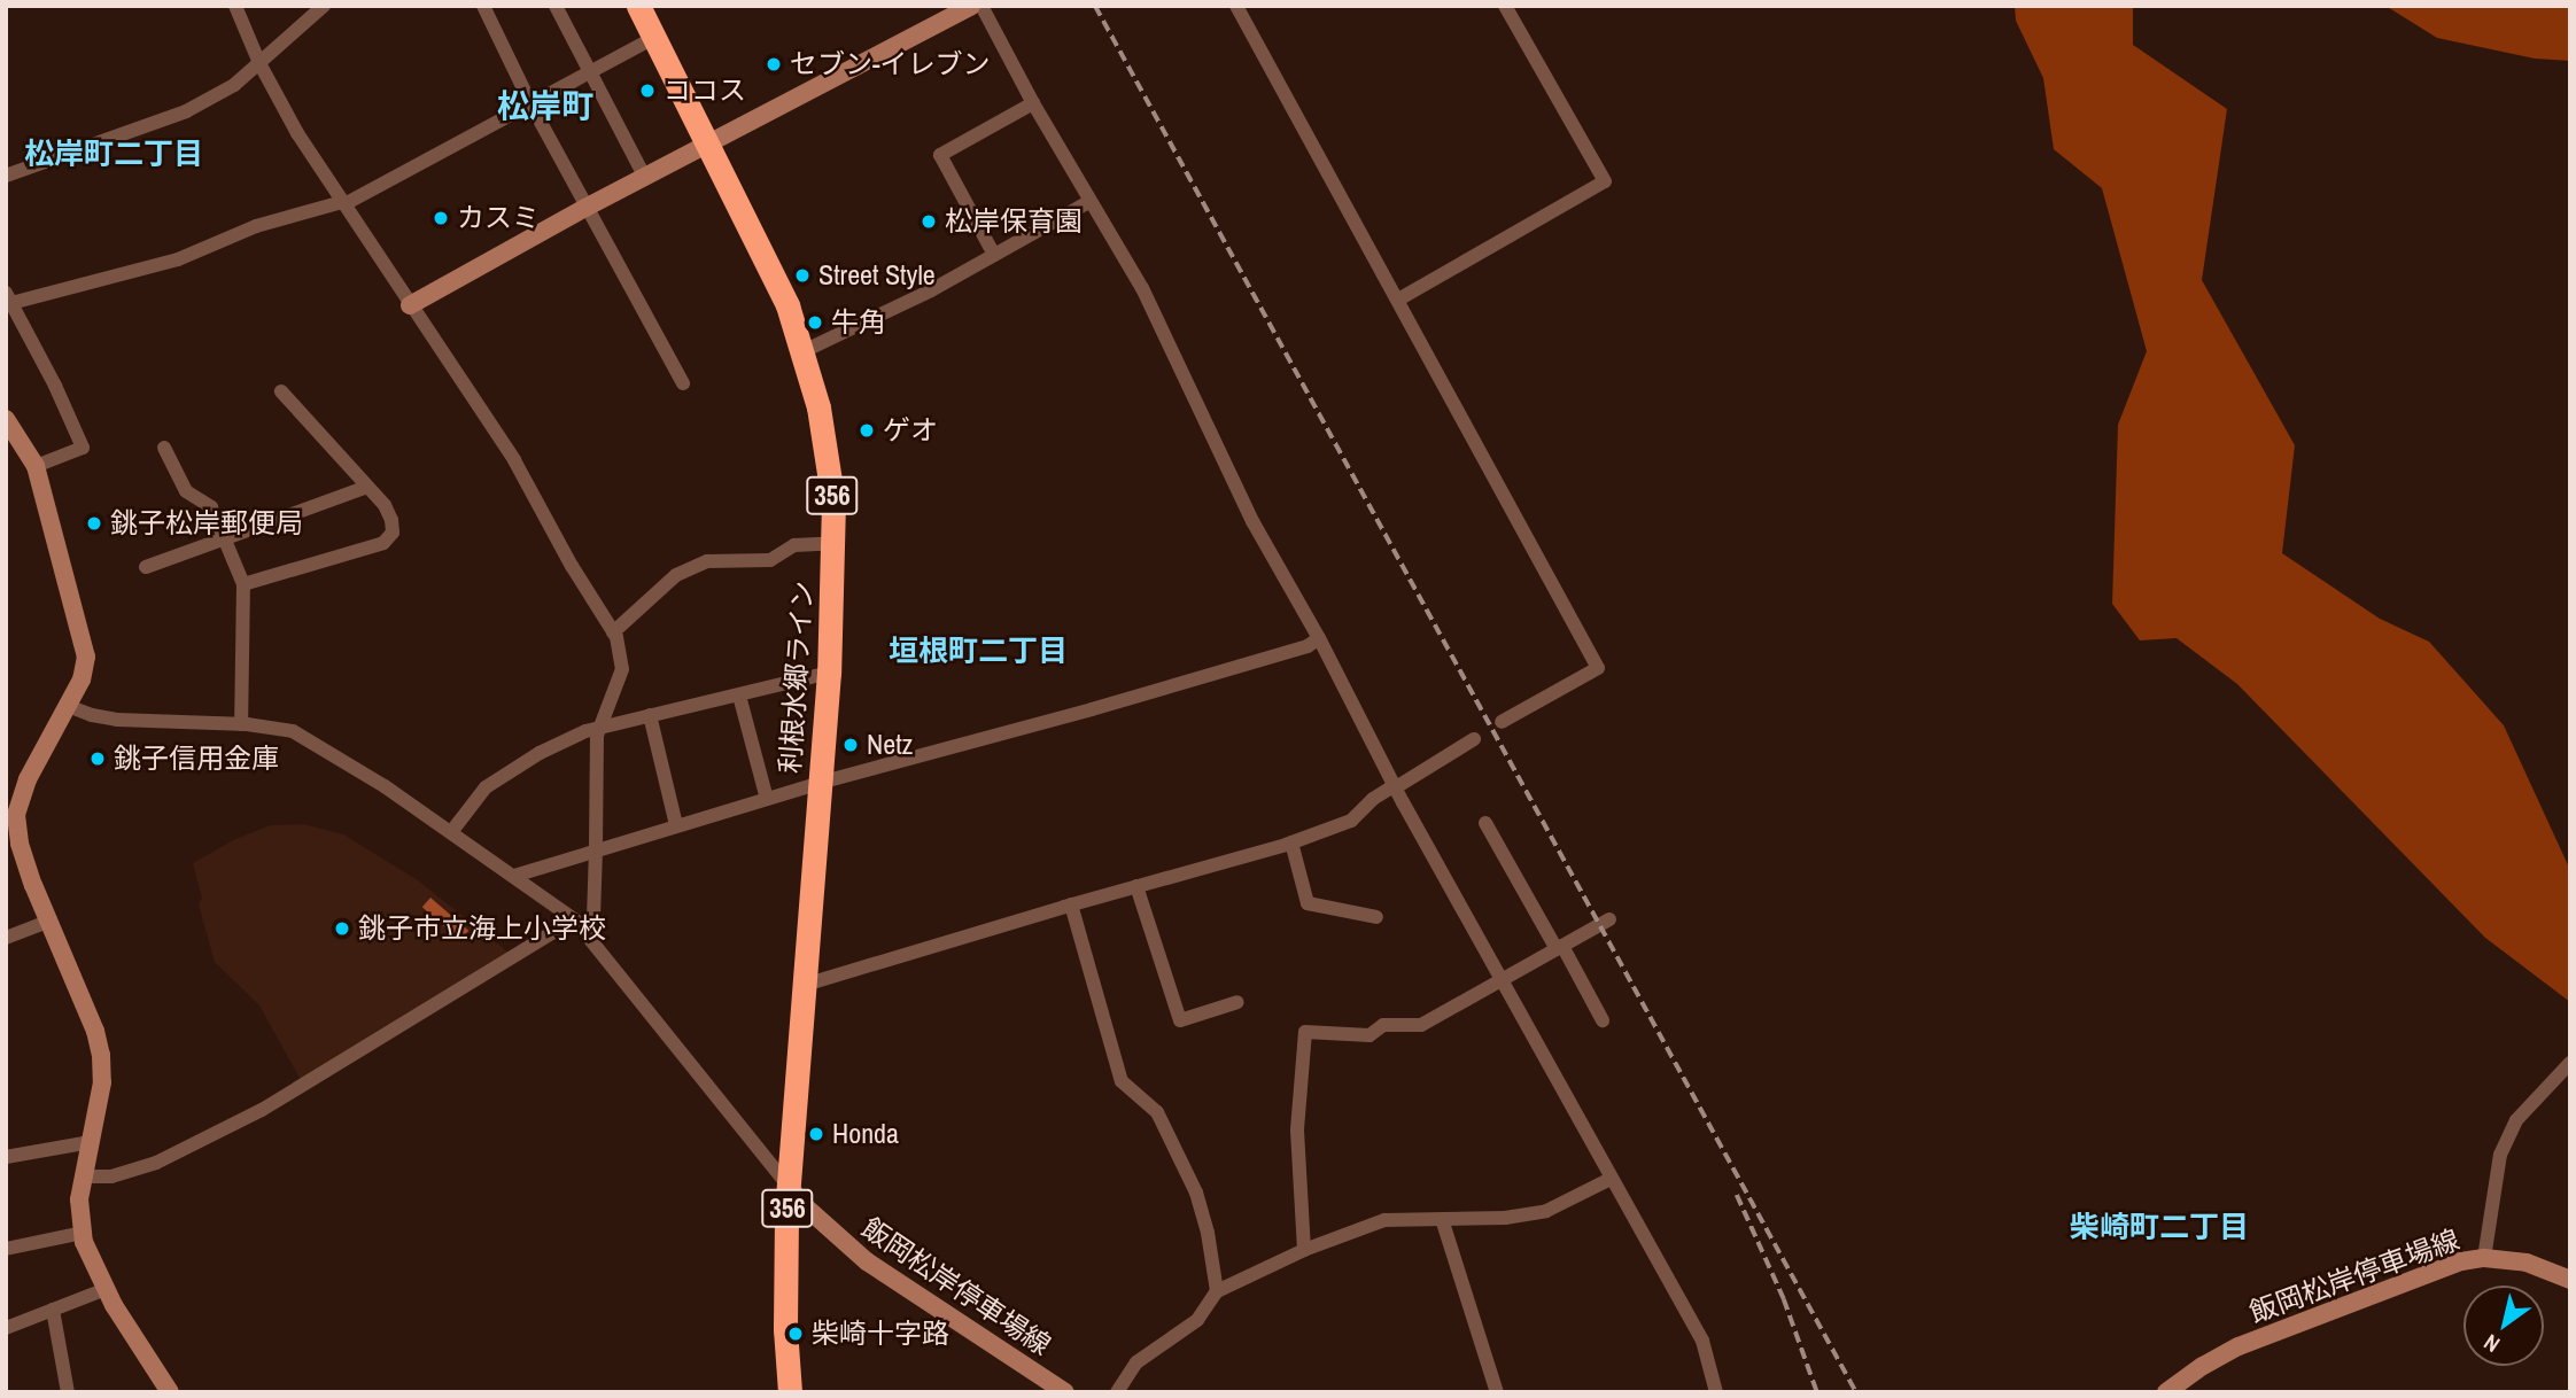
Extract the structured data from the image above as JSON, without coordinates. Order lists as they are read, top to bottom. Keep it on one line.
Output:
{"streets":{"highway":["356","利根水郷ライン"],"street":["飯岡松岸停車場線"]},"crossings":[["利根水郷ライン","飯岡松岸停車場線"]],"districts":["松岸町","松岸町二丁目","垣根町二丁目","柴崎町二丁目"],"places":["セブン-イレブン","ココス","カスミ","松岸保育園","Street Style","牛角","ゲオ","銚子松岸郵便局","Netz","銚子信用金庫","銚子市立海上小学校","Honda","柴崎十字路"],"north":"bottom left"}
